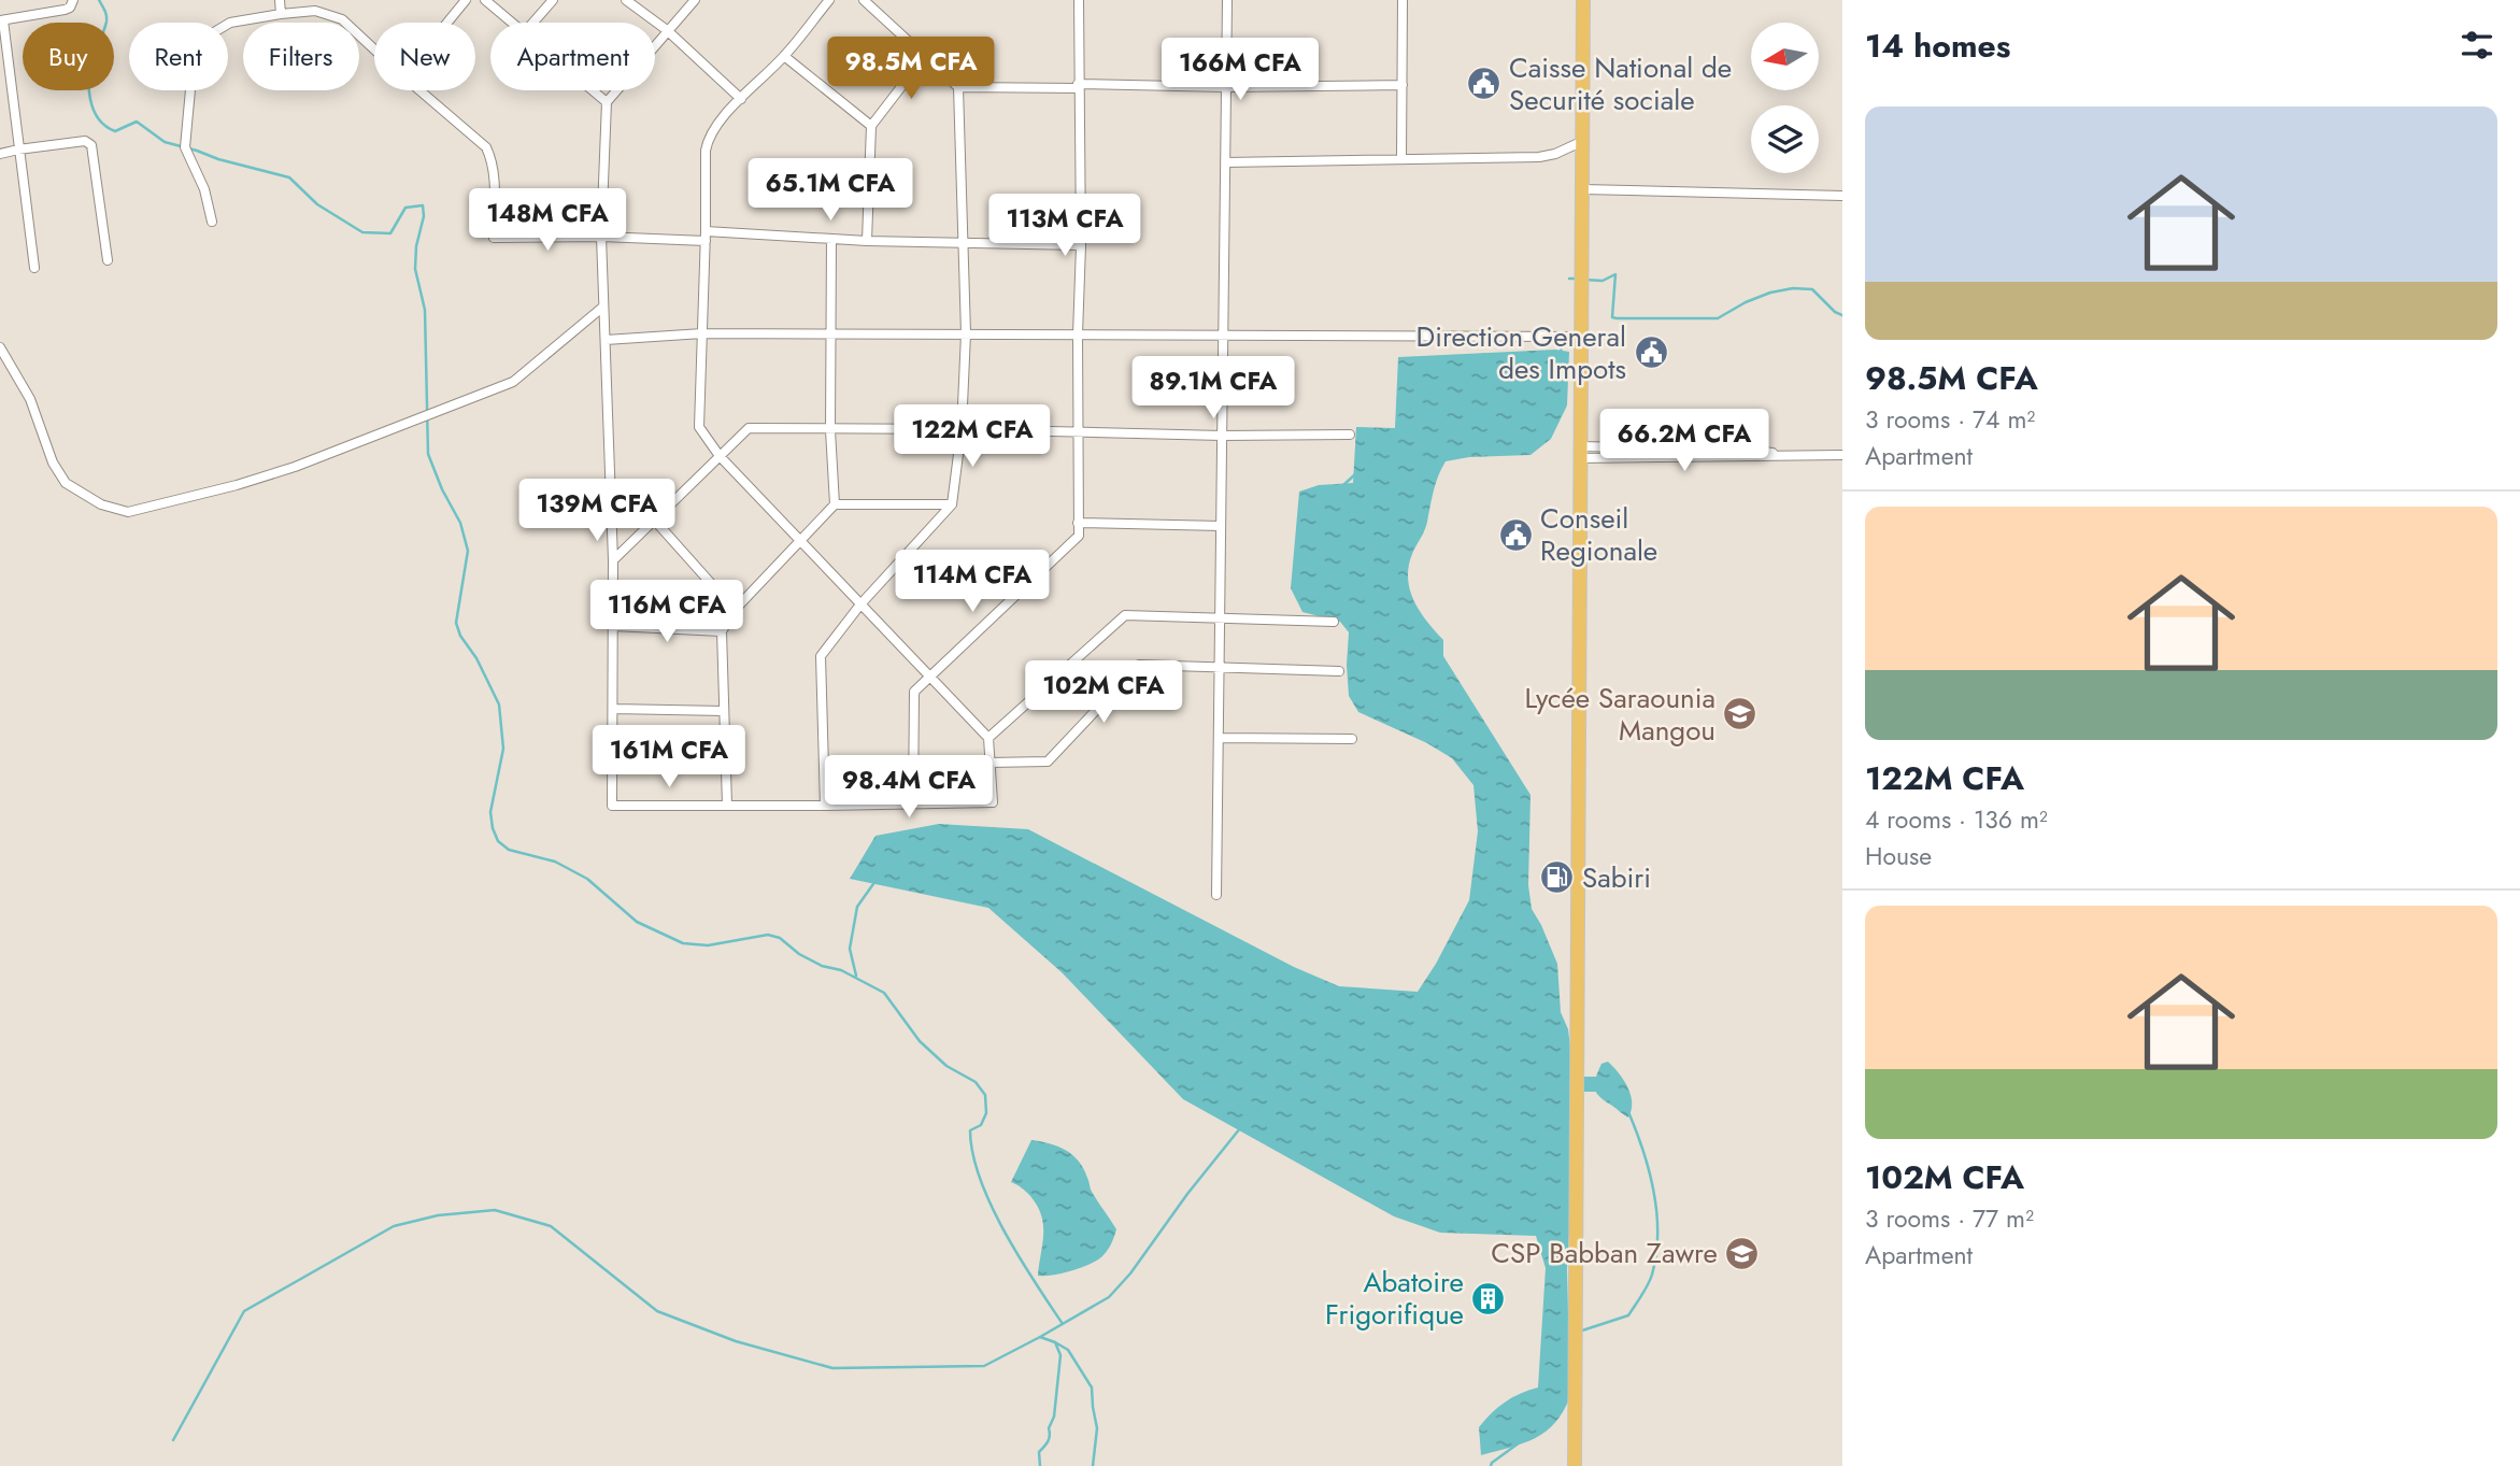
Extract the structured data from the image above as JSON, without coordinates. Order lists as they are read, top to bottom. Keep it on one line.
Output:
{"places":{"public building":["Caisse National de Securité sociale","Direction General des Impots","Conseil Regionale"],"school or university":["Lycée Saraounia Mangou","CSP Babban Zawre"],"fuel station":["Sabiri"],"building":["Abatoire Frigorifique"]},"north":"left","page":{"heading":"14 homes","chip":["Buy","Rent","Filters","New","Apartment"],"price":["98.5M CFA","166M CFA","65.1M CFA","148M CFA","113M CFA","89.1M CFA","122M CFA","66.2M CFA","139M CFA","114M CFA","116M CFA","102M CFA","161M CFA","98.4M CFA"],"list":[{"name":"98.5M CFA","note":"3 rooms · 74 m² · Apartment"},{"name":"122M CFA","note":"4 rooms · 136 m² · House"},{"name":"102M CFA","note":"3 rooms · 77 m² · Apartment"}]}}
